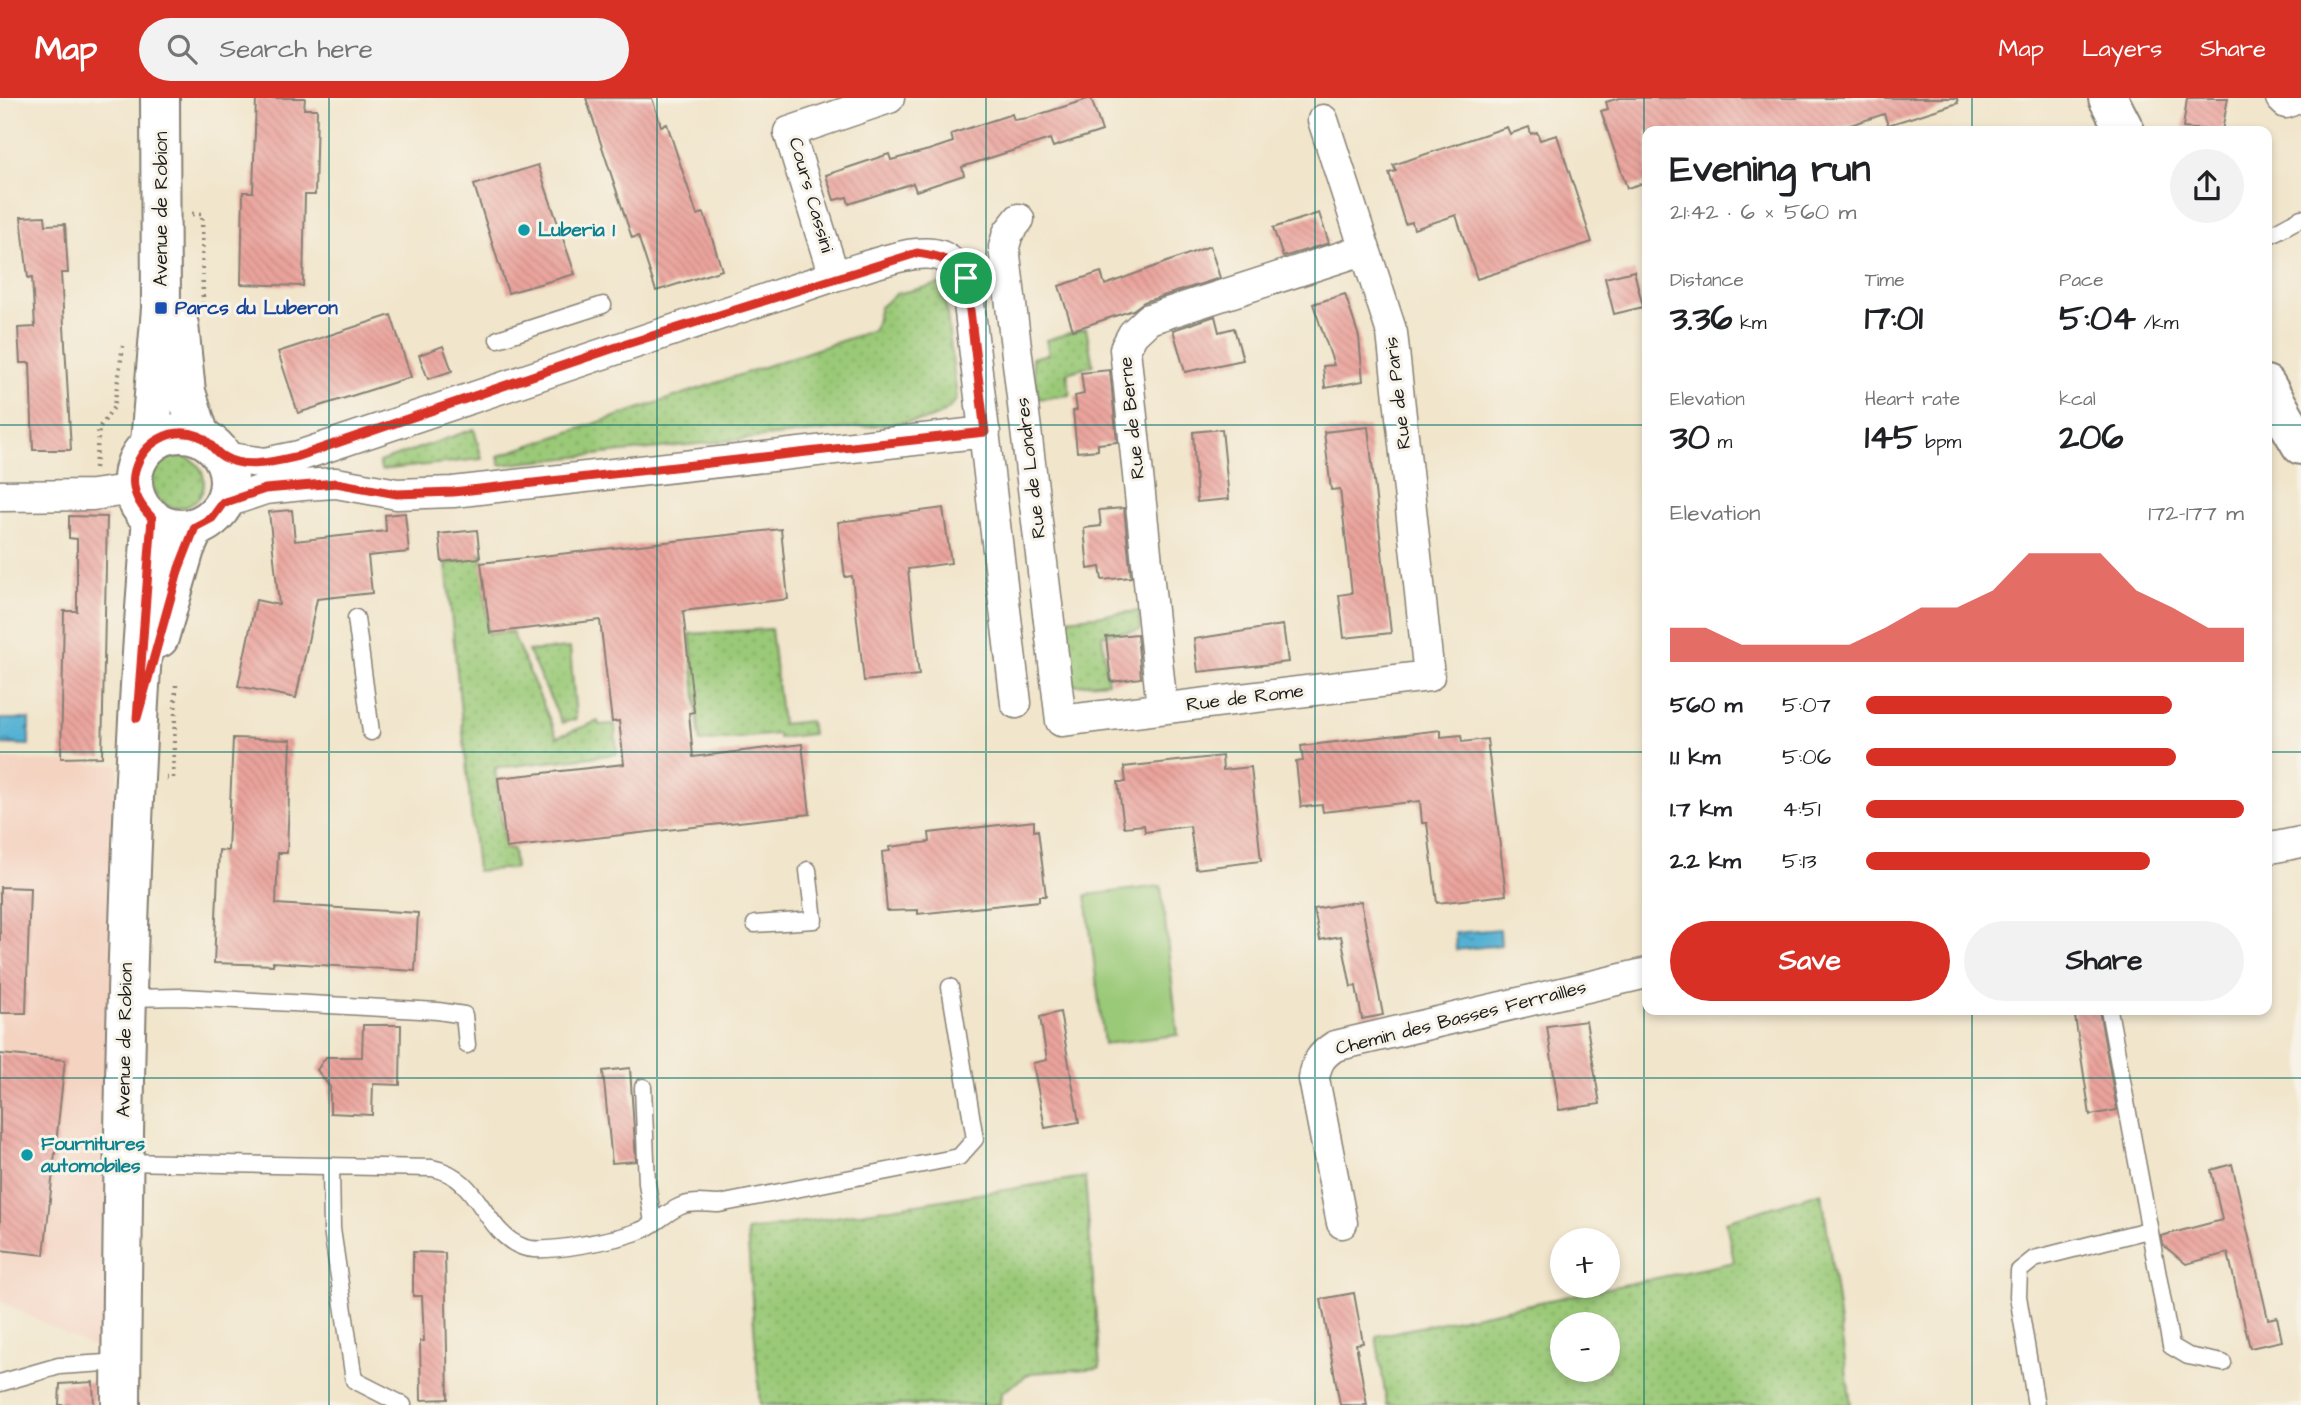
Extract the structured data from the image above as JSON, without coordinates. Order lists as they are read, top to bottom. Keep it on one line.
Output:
{"streets":{"main road":["Avenue de Robion"],"street":["Cours Cassini","Rue de Paris","Rue de Berne","Rue de Londres","Rue de Rome","Chemin des Basses Ferrailles"]},"crossings":[["Rue de Paris","Rue de Berne"],["Rue de Paris","Rue de Rome"],["Rue de Berne","Rue de Rome"],["Rue de Londres","Rue de Rome"]],"places":{"other":["Luberia 1","Fournitures automobiles"],"transit":["Parcs du Luberon"]},"page":{"header":"Map","search":"Search here","nav":["Map","Layers","Share"],"heading":["Evening run","21:42 · 6 × 560 m"],"stats":[["Distance","3.36 km"],["Time","17:01"],["Pace","5:04 /km"],["Elevation","30 m"],["Heart rate","145 bpm"],["kcal","206"]],"chart":["Elevation","172–177 m"],"list":[{"name":"560 m","note":"5:07"},{"name":"1.1 km","note":"5:06"},{"name":"1.7 km","note":"4:51"},{"name":"2.2 km","note":"5:13"}],"buttons":["Save","Share"],"map_buttons":["+","−"]}}
